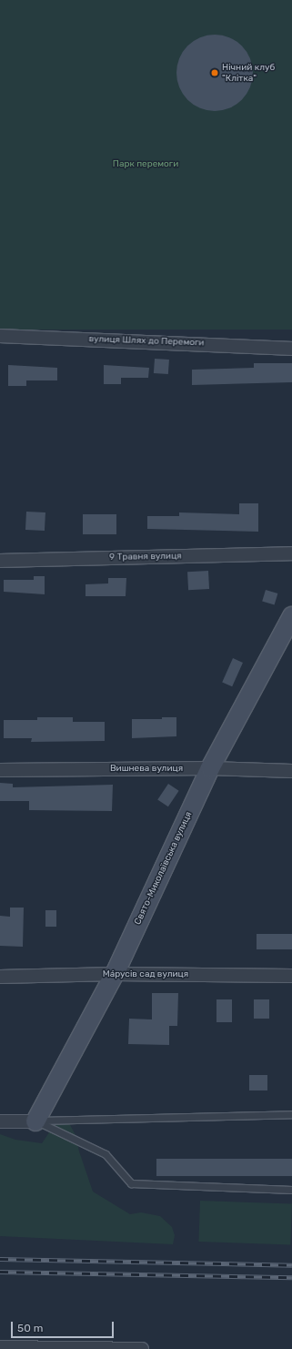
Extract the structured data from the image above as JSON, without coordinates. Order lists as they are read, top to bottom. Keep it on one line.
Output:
{"streets":{"street":["вулиця Шлях до Перемоги","9 Травня вулиця","Вишнева вулиця","Свято-Миколаївська вулиця","Мáрусів сад вулиця"]},"crossings":[["Вишнева вулиця","Свято-Миколаївська вулиця"],["Свято-Миколаївська вулиця","Мáрусів сад вулиця"]],"parks":["Парк перемоги"],"places":["Нічний клуб \"Клітка\""],"scale_bar":"50 m"}
